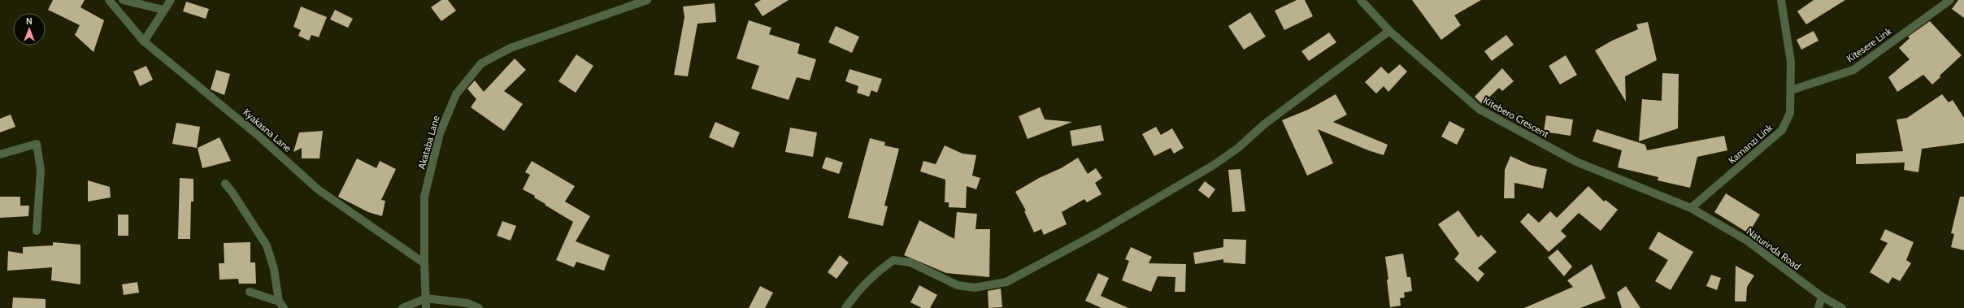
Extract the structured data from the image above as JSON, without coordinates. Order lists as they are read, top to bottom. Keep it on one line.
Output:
{"streets":{"street":["Kitesere Link","Kitebero Crescent","Kyakasna Lane","Akataba Lane","Kamanzi Link","Naturinda Road"]},"crossings":[["Kitesere Link","Kamanzi Link"],["Kitebero Crescent","Kamanzi Link"],["Kitebero Crescent","Naturinda Road"],["Kyakasna Lane","Akataba Lane"],["Kamanzi Link","Naturinda Road"]],"north":"top"}
